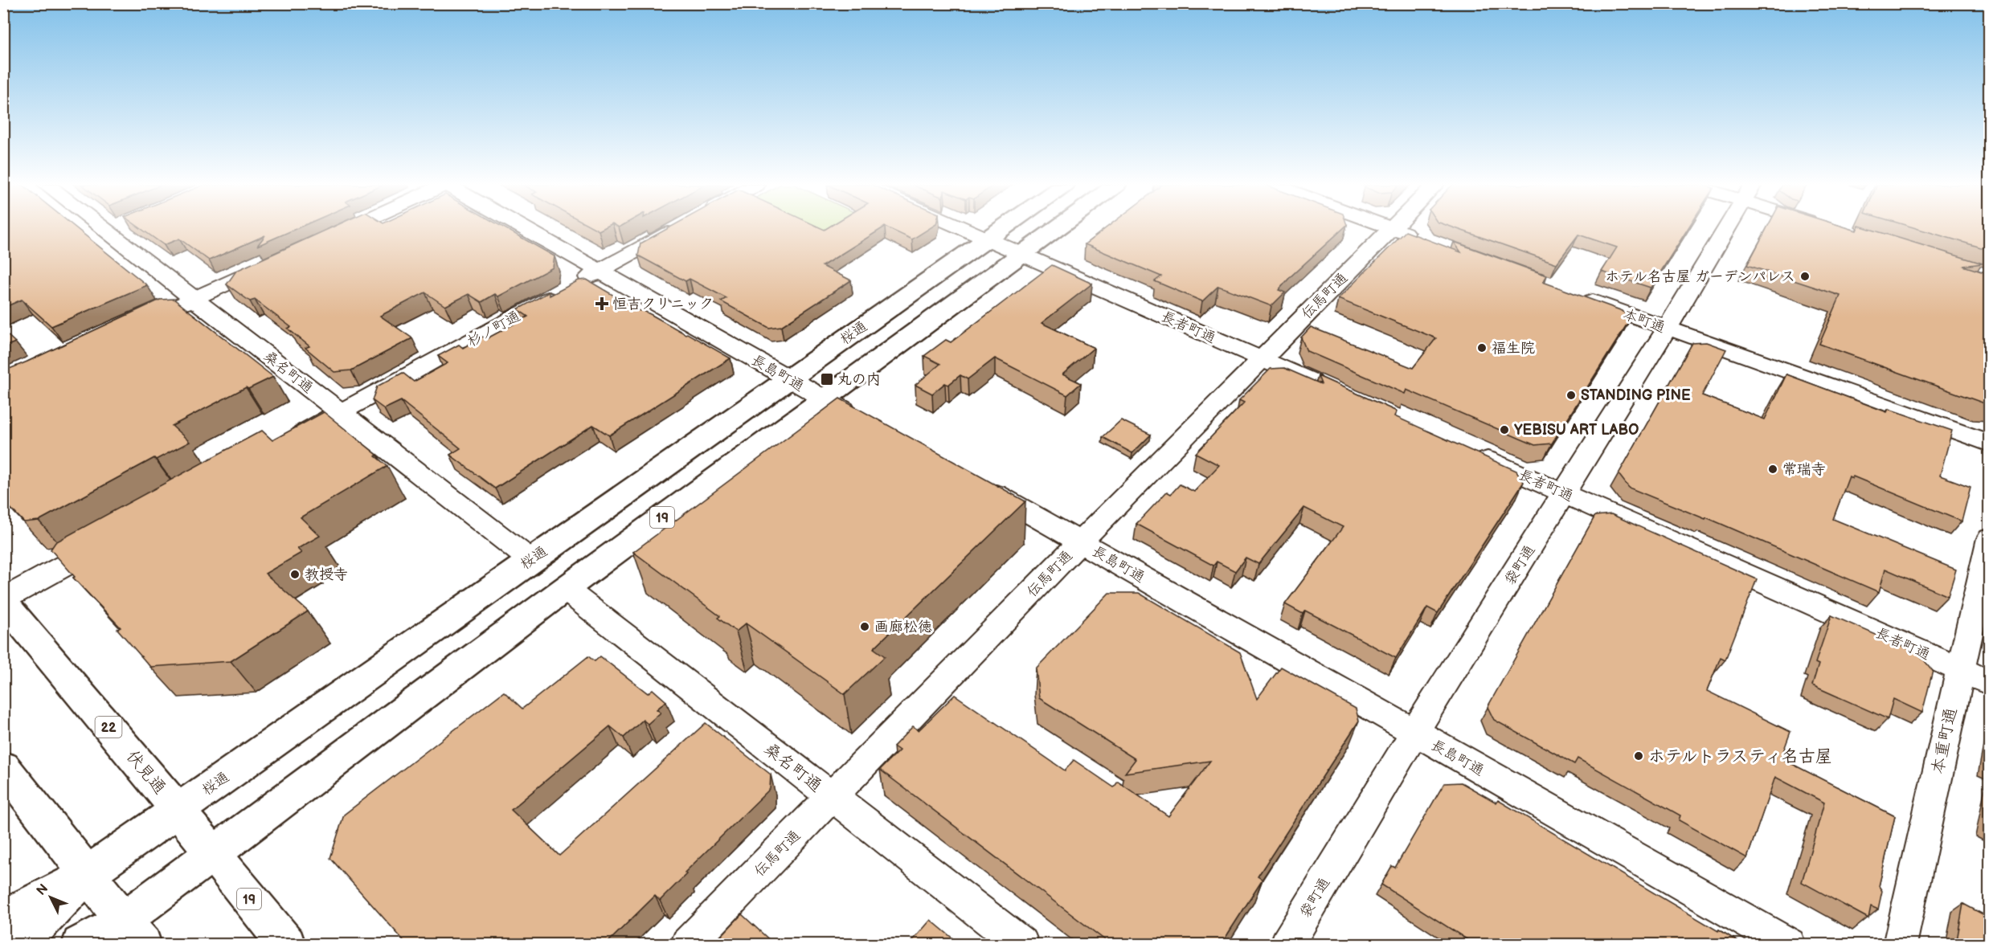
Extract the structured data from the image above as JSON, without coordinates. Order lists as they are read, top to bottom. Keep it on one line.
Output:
{"streets":{"main road":["桜通","19","22","伏見通"],"street":["伝馬町通","本町通","長者町通","杉ノ町通","桑名町通","長島町通","袋町通","本重町通"]},"crossings":[["伝馬町通","長者町通"],["伝馬町通","桑名町通"],["伝馬町通","長島町通"],["本町通","袋町通"],["長者町通","桜通"],["長者町通","19"],["長者町通","袋町通"],["長者町通","本重町通"],["杉ノ町通","桑名町通"],["杉ノ町通","長島町通"],["桜通","桑名町通"],["桜通","長島町通"],["桜通","伏見通"],["桑名町通","19"],["長島町通","19"],["長島町通","袋町通"],["19","伏見通"]],"places":{"other":["ホテル名古屋 ガーデンパレス","福生院","STANDING PINE","YEBISU ART LABO","常瑞寺","教授寺","画廊松徳","ホテルトラスティ名古屋"],"health":["恒吉クリニック"],"transit":["丸の内"]},"north":"top left"}
